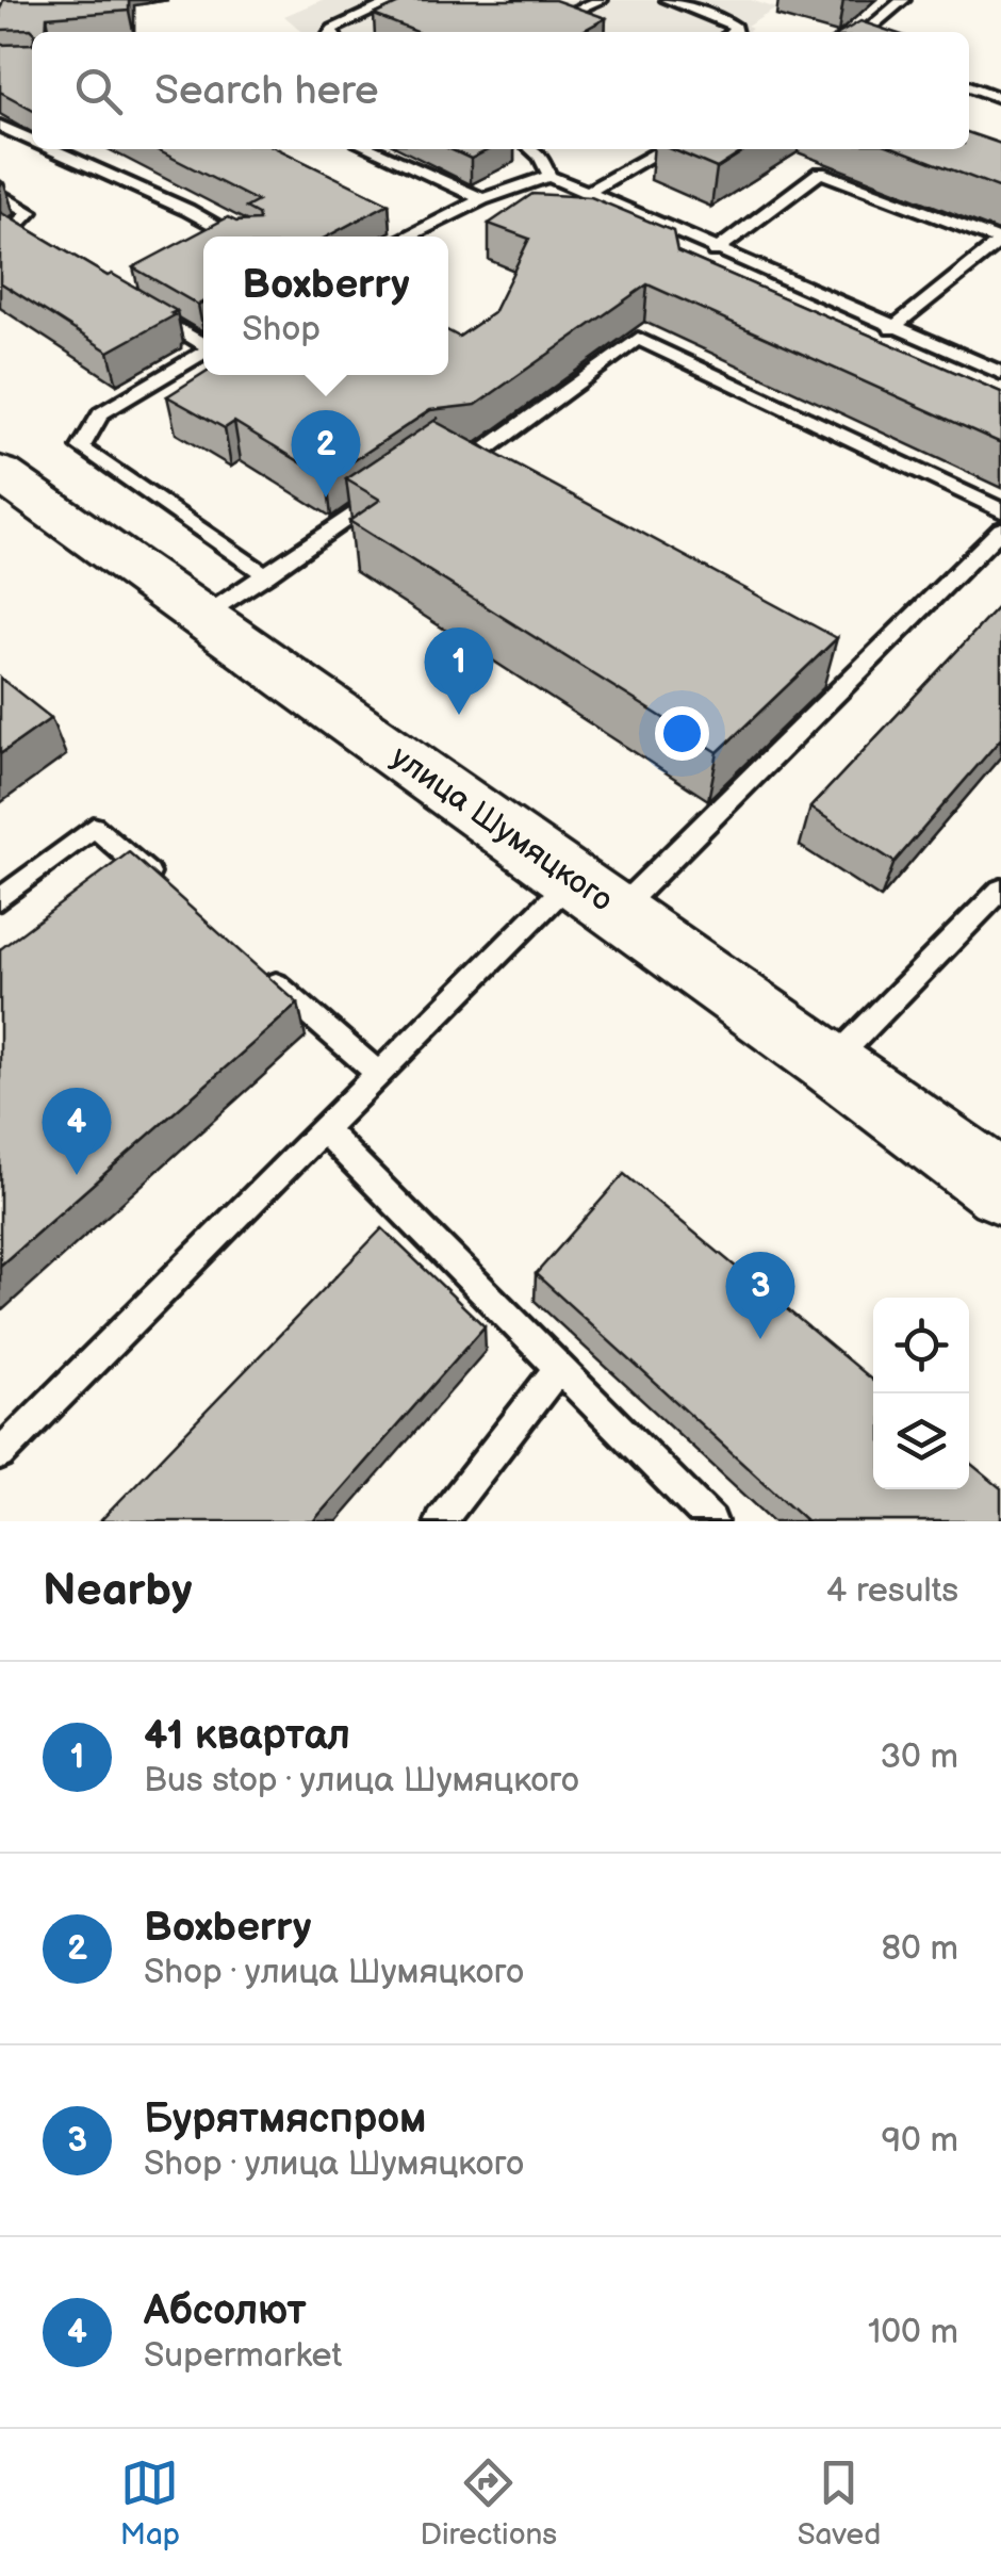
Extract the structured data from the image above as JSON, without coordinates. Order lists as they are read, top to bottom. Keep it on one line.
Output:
{"streets":{"main road":["улица Шумяцкого"]},"page":{"search":"Search here","popup":["Boxberry","Shop"],"pins":["2","1","4","3"],"heading":["Nearby","4 results"],"list":[{"mark":"1","name":"41 квартал","note":"Bus stop · улица Шумяцкого","value":"30 m"},{"mark":"2","name":"Boxberry","note":"Shop · улица Шумяцкого","value":"80 m"},{"mark":"3","name":"Бурятмяспром","note":"Shop · улица Шумяцкого","value":"90 m"},{"mark":"4","name":"Абсолют","note":"Supermarket","value":"100 m"}],"nav":["Map","Directions","Saved"]}}
